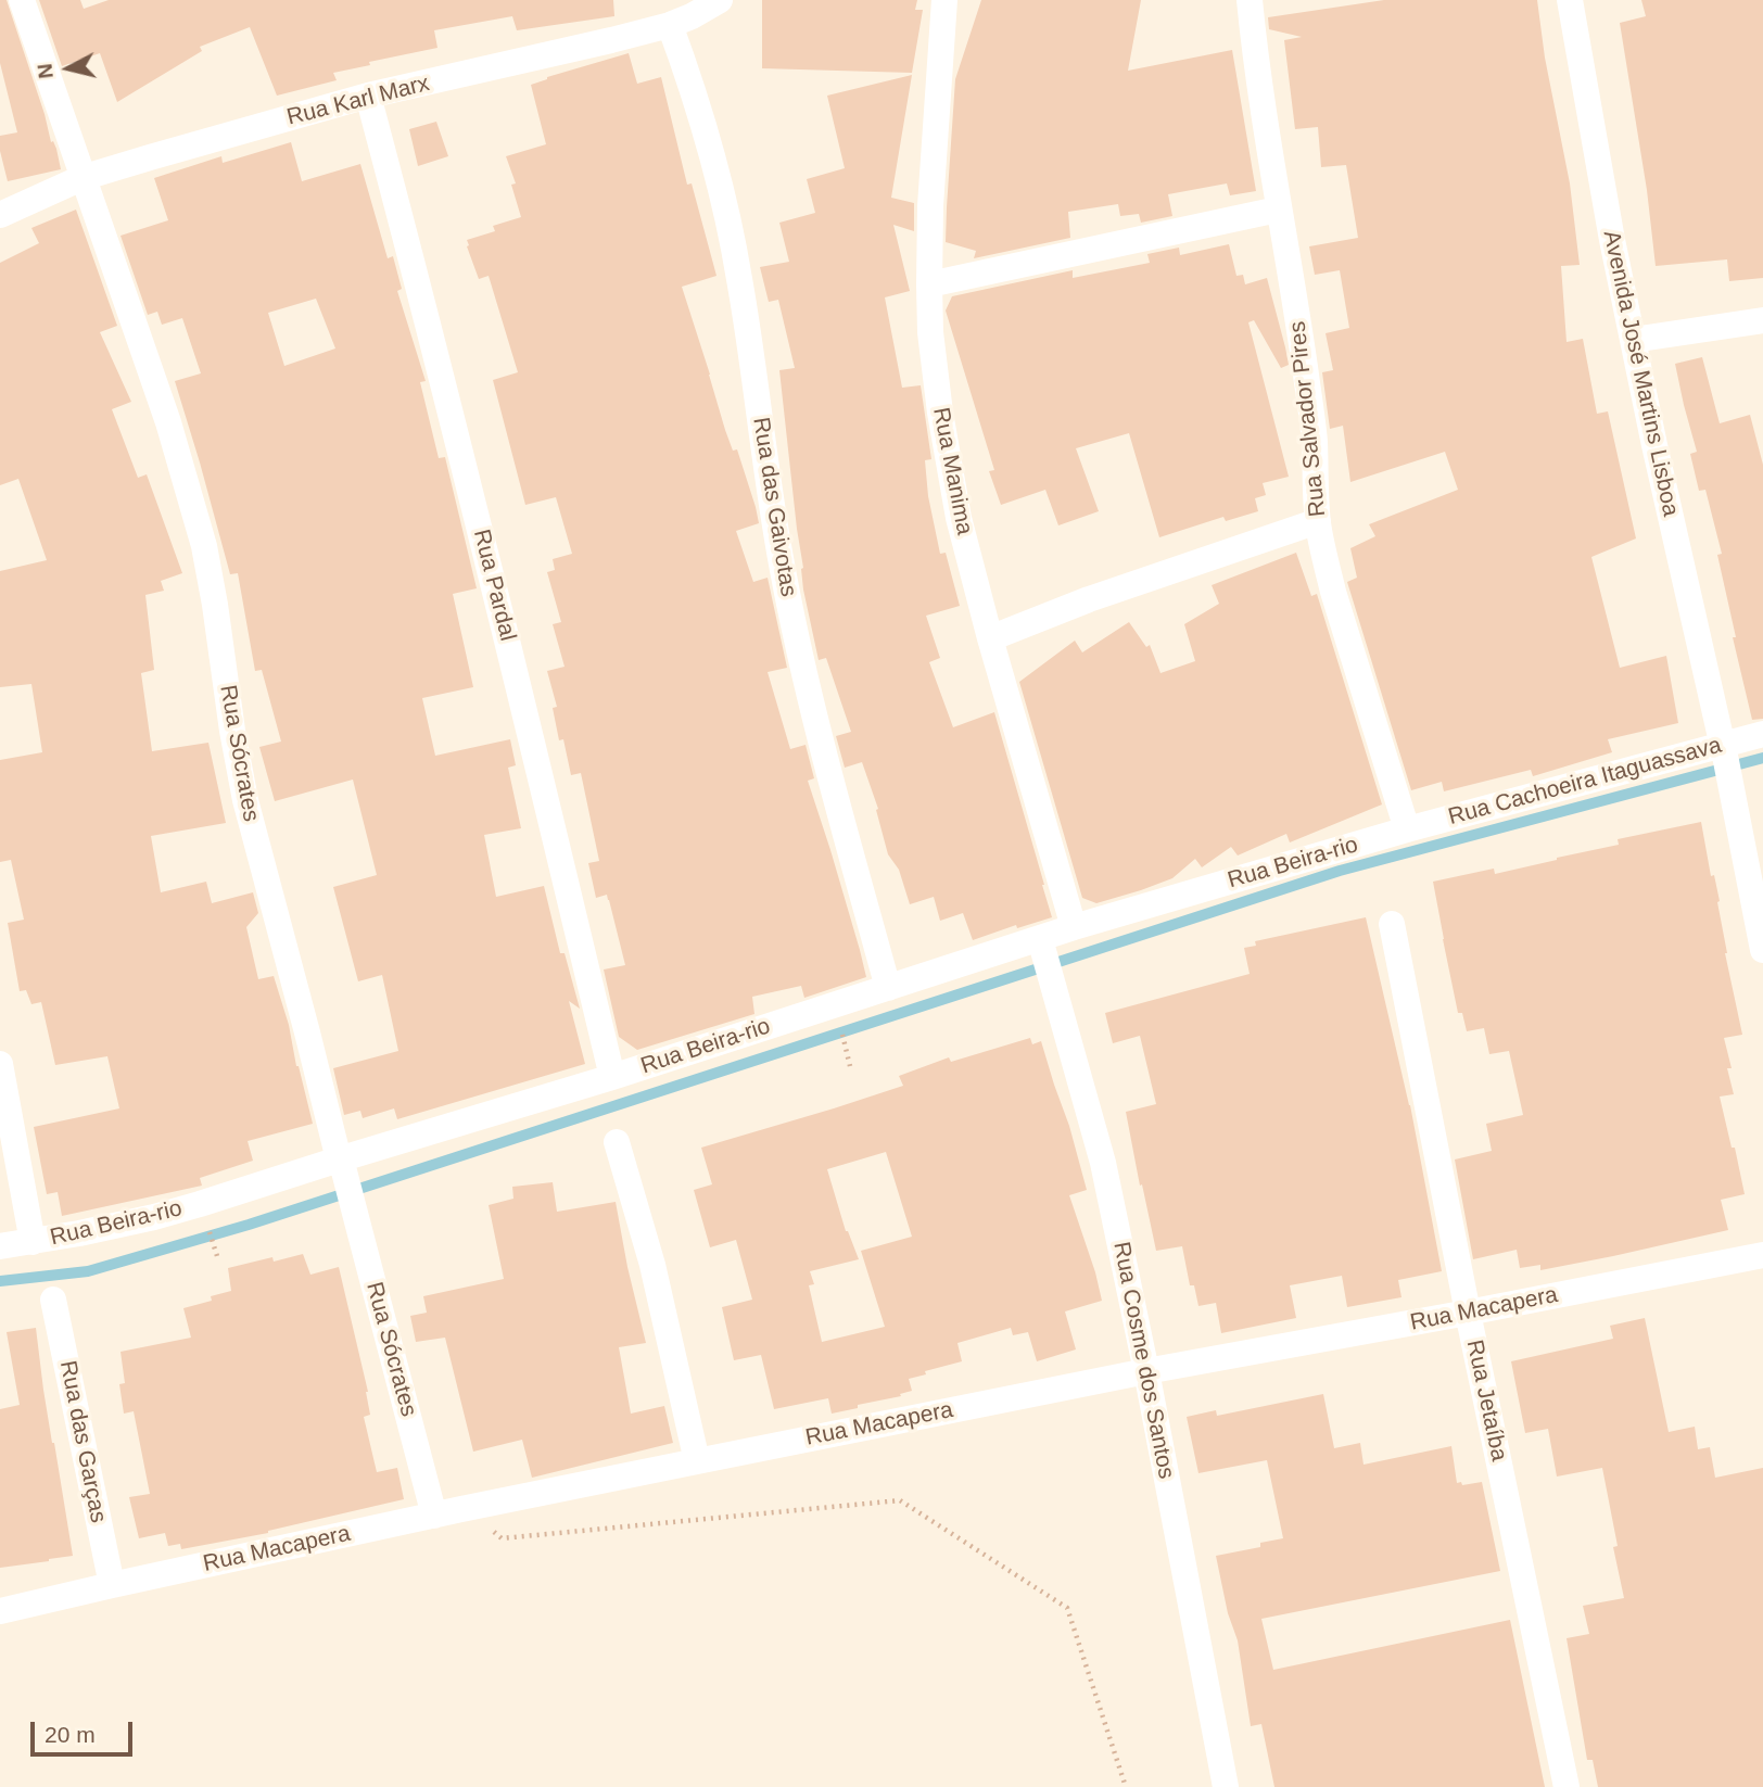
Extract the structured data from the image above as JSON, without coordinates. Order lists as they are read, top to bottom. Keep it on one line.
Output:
{"streets":{"street":["Rua Karl Marx","Avenida José Martins Lisboa","Rua Salvador Pires","Rua Manima","Rua das Gaivotas","Rua Pardal","Rua Sócrates","Rua Cachoeira Itaguassava","Rua Beira-rio","Rua Macapera","Rua Cosme dos Santos","Rua Jetaíba","Rua das Garças"]},"crossings":[["Rua Karl Marx","Rua das Gaivotas"],["Rua Karl Marx","Rua Pardal"],["Rua Karl Marx","Rua Sócrates"],["Avenida José Martins Lisboa","Rua Cachoeira Itaguassava"],["Rua Salvador Pires","Rua Cachoeira Itaguassava"],["Rua Salvador Pires","Rua Beira-rio"],["Rua Manima","Rua Beira-rio"],["Rua das Gaivotas","Rua Beira-rio"],["Rua Pardal","Rua Beira-rio"],["Rua Sócrates","Rua Beira-rio"],["Rua Sócrates","Rua Macapera"],["Rua Cachoeira Itaguassava","Rua Beira-rio"],["Rua Beira-rio","Rua Cosme dos Santos"],["Rua Macapera","Rua Cosme dos Santos"],["Rua Macapera","Rua Jetaíba"],["Rua Macapera","Rua das Garças"]],"scale_bar":"20 m","north":"left"}
